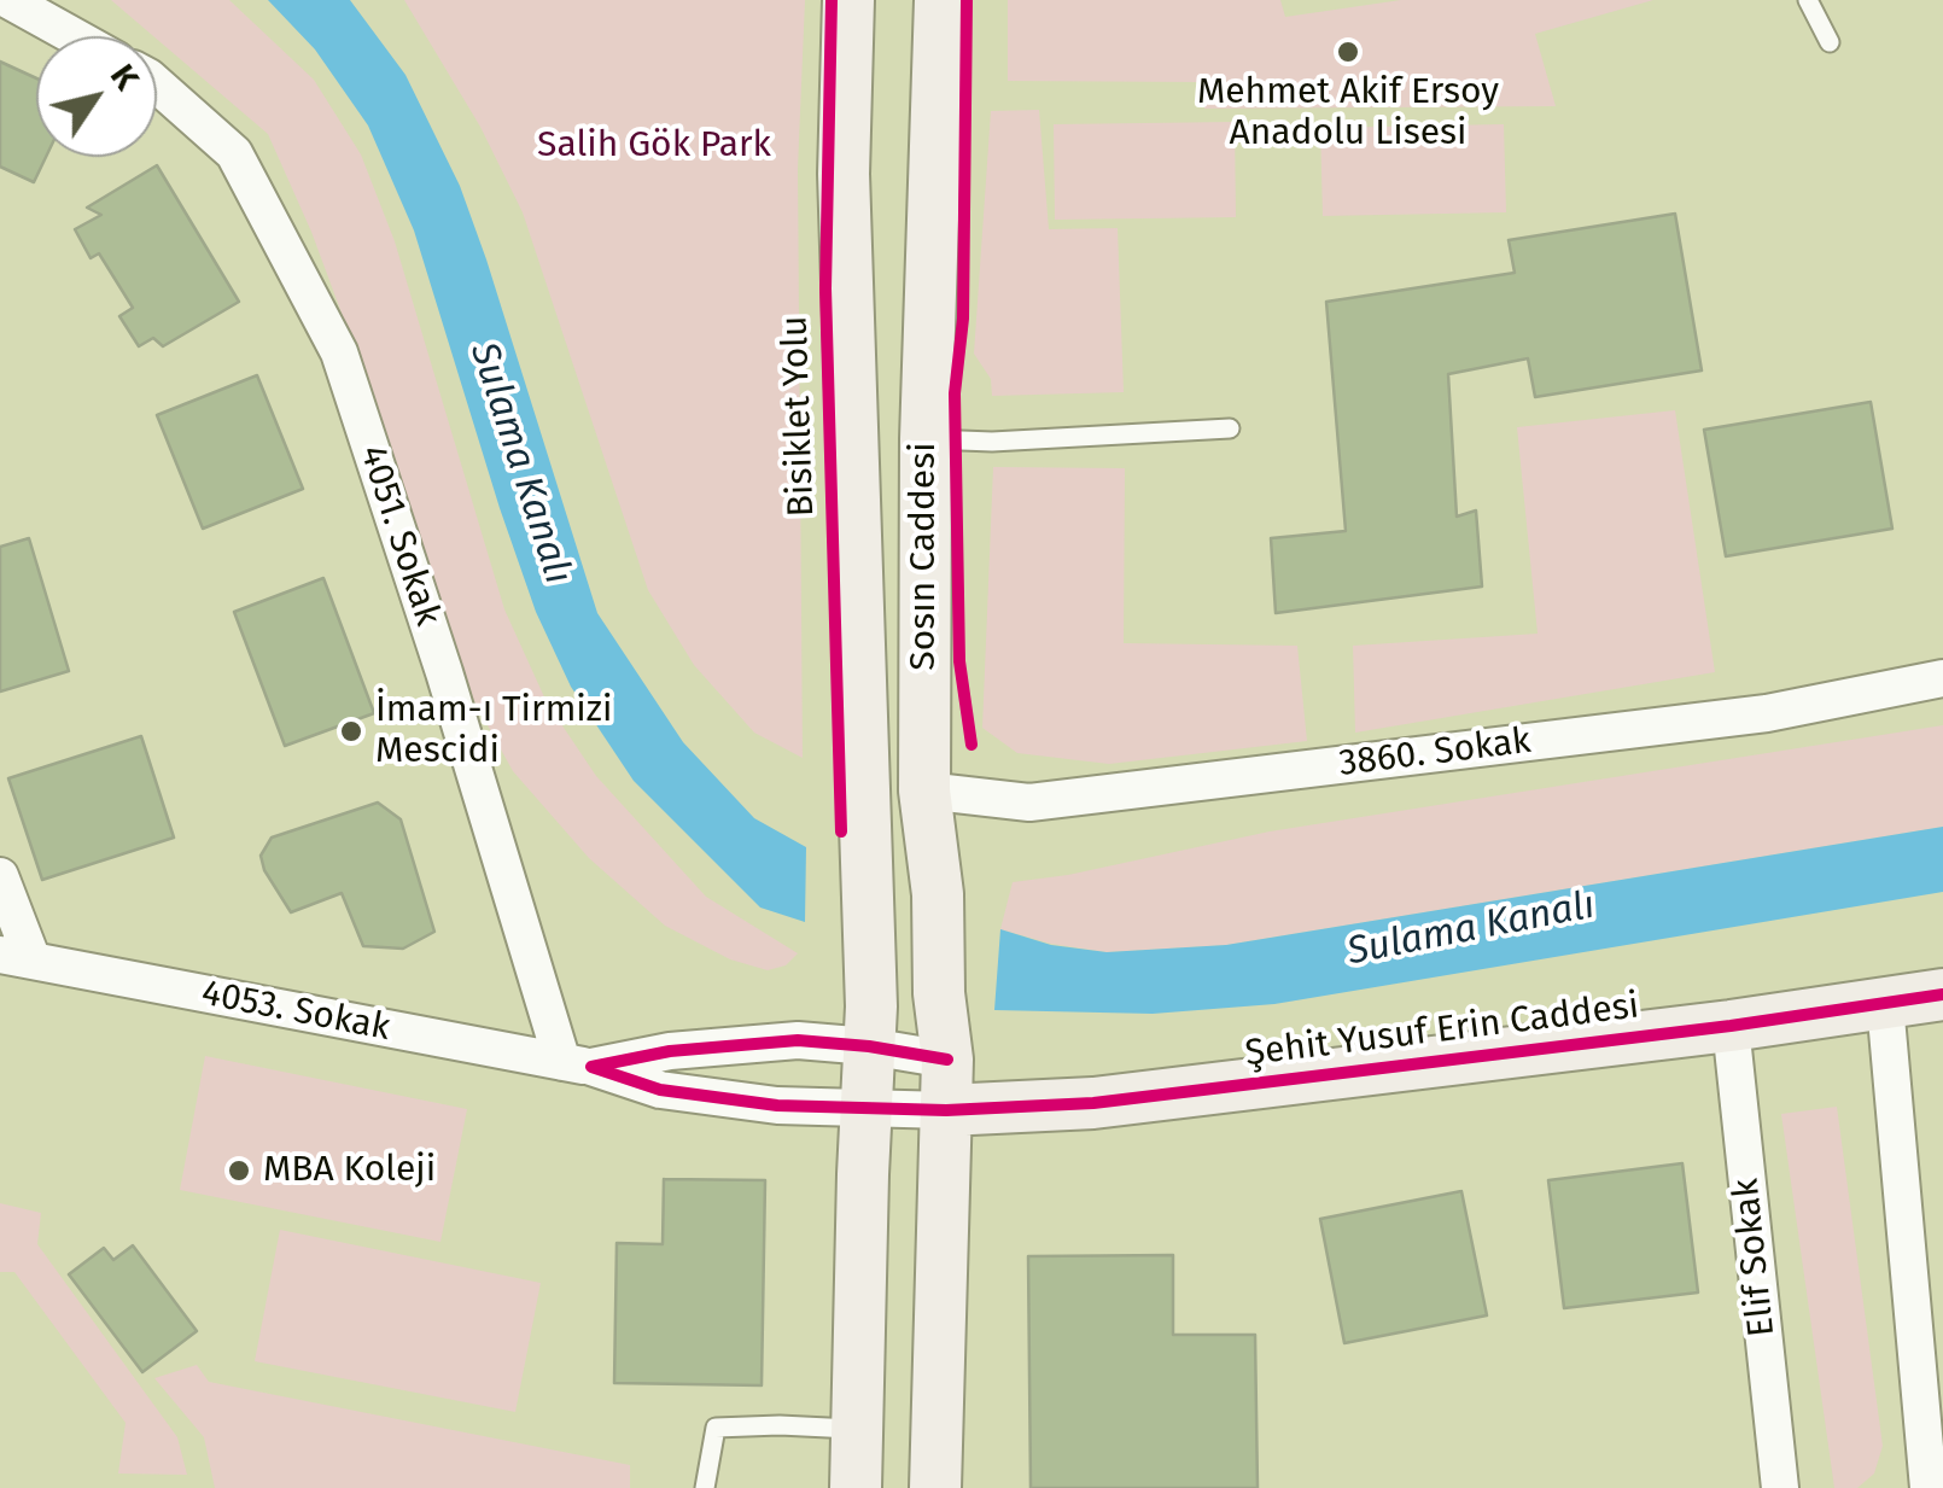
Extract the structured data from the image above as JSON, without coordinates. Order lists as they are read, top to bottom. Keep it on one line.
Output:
{"streets":{"street":["4051. Sokak","Sosın Caddesi","3860. Sokak","4053. Sokak","Şehit Yusuf Erin Caddesi","Elif Sokak"],"cycle path":["Bisiklet Yolu"]},"crossings":[["4051. Sokak","4053. Sokak"],["Sosın Caddesi","3860. Sokak"],["Sosın Caddesi","Şehit Yusuf Erin Caddesi"],["Şehit Yusuf Erin Caddesi","Elif Sokak"]],"water":["Sulama Kanalı"],"parks":["Salih Gök Park"],"places":["Mehmet Akif Ersoy Anadolu Lisesi","İmam-ı Tirmizi Mescidi","MBA Koleji"],"north":"top right"}
